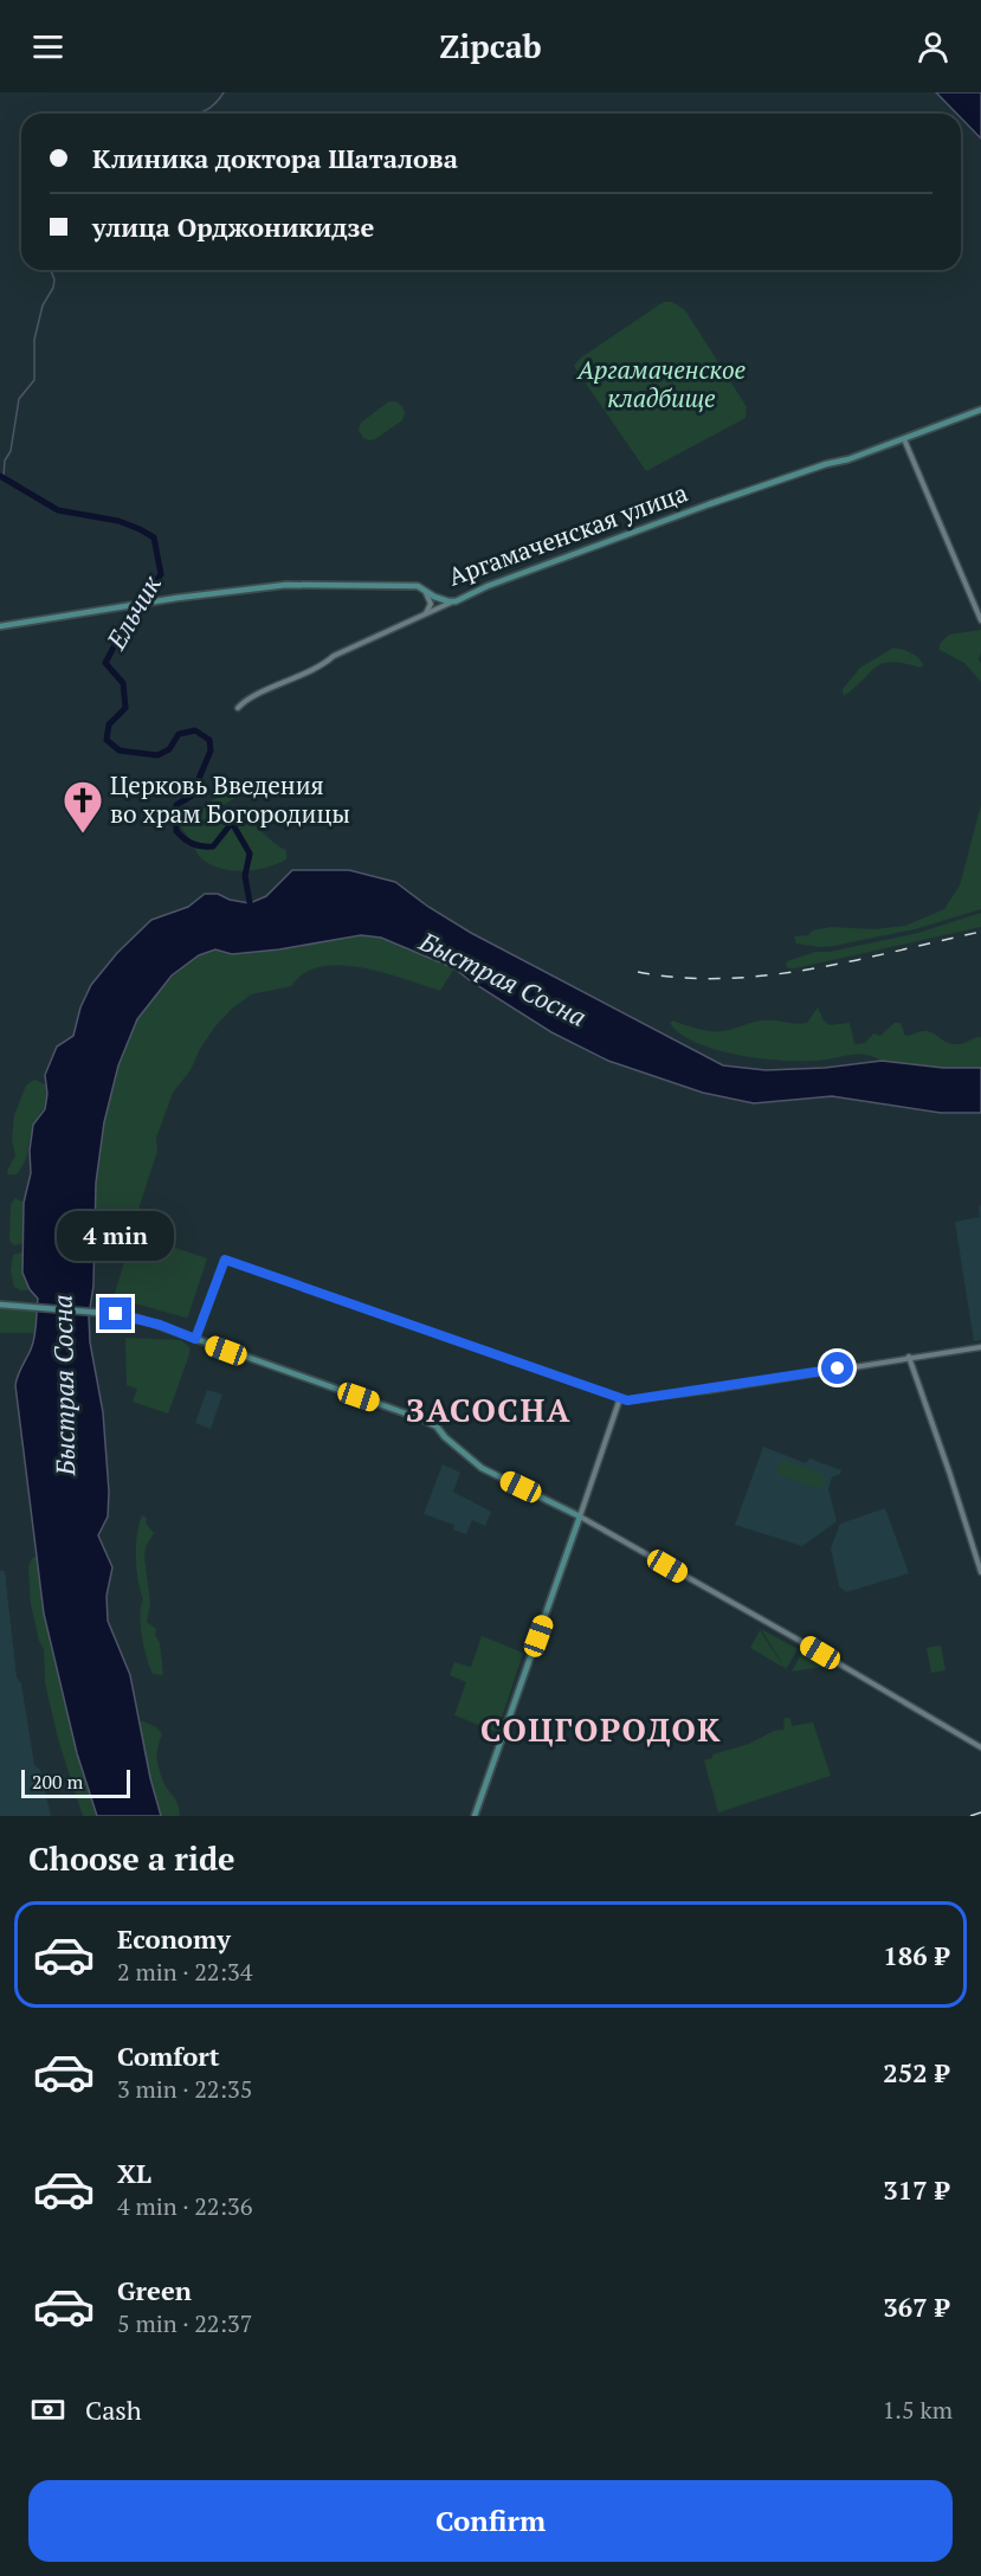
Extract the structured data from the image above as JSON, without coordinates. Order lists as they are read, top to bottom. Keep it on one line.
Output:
{"streets":{"main road":["Аргамаченская улица"]},"districts":["ЗАСОСНА","СОЦГОРОДОК"],"water":["Ельчик","Быстрая Сосна"],"parks":["Аргамаченское кладбище"],"places":{"church":["Церковь Введения во храм Богородицы"]},"scale_bar":"200 m","page":{"header":"Zipcab","banner":["Клиника доктора Шаталова","улица Орджоникидзе"],"bubble":"4 min","scale":"200 m","heading":"Choose a ride","list":[{"name":"Economy","note":"2 min · 22:34","value":"186 ₽"},{"name":"Comfort","note":"3 min · 22:35","value":"252 ₽"},{"name":"XL","note":"4 min · 22:36","value":"317 ₽"},{"name":"Green","note":"5 min · 22:37","value":"367 ₽"}],"pay":["Cash","1.5 km"],"buttons":"Confirm"}}
